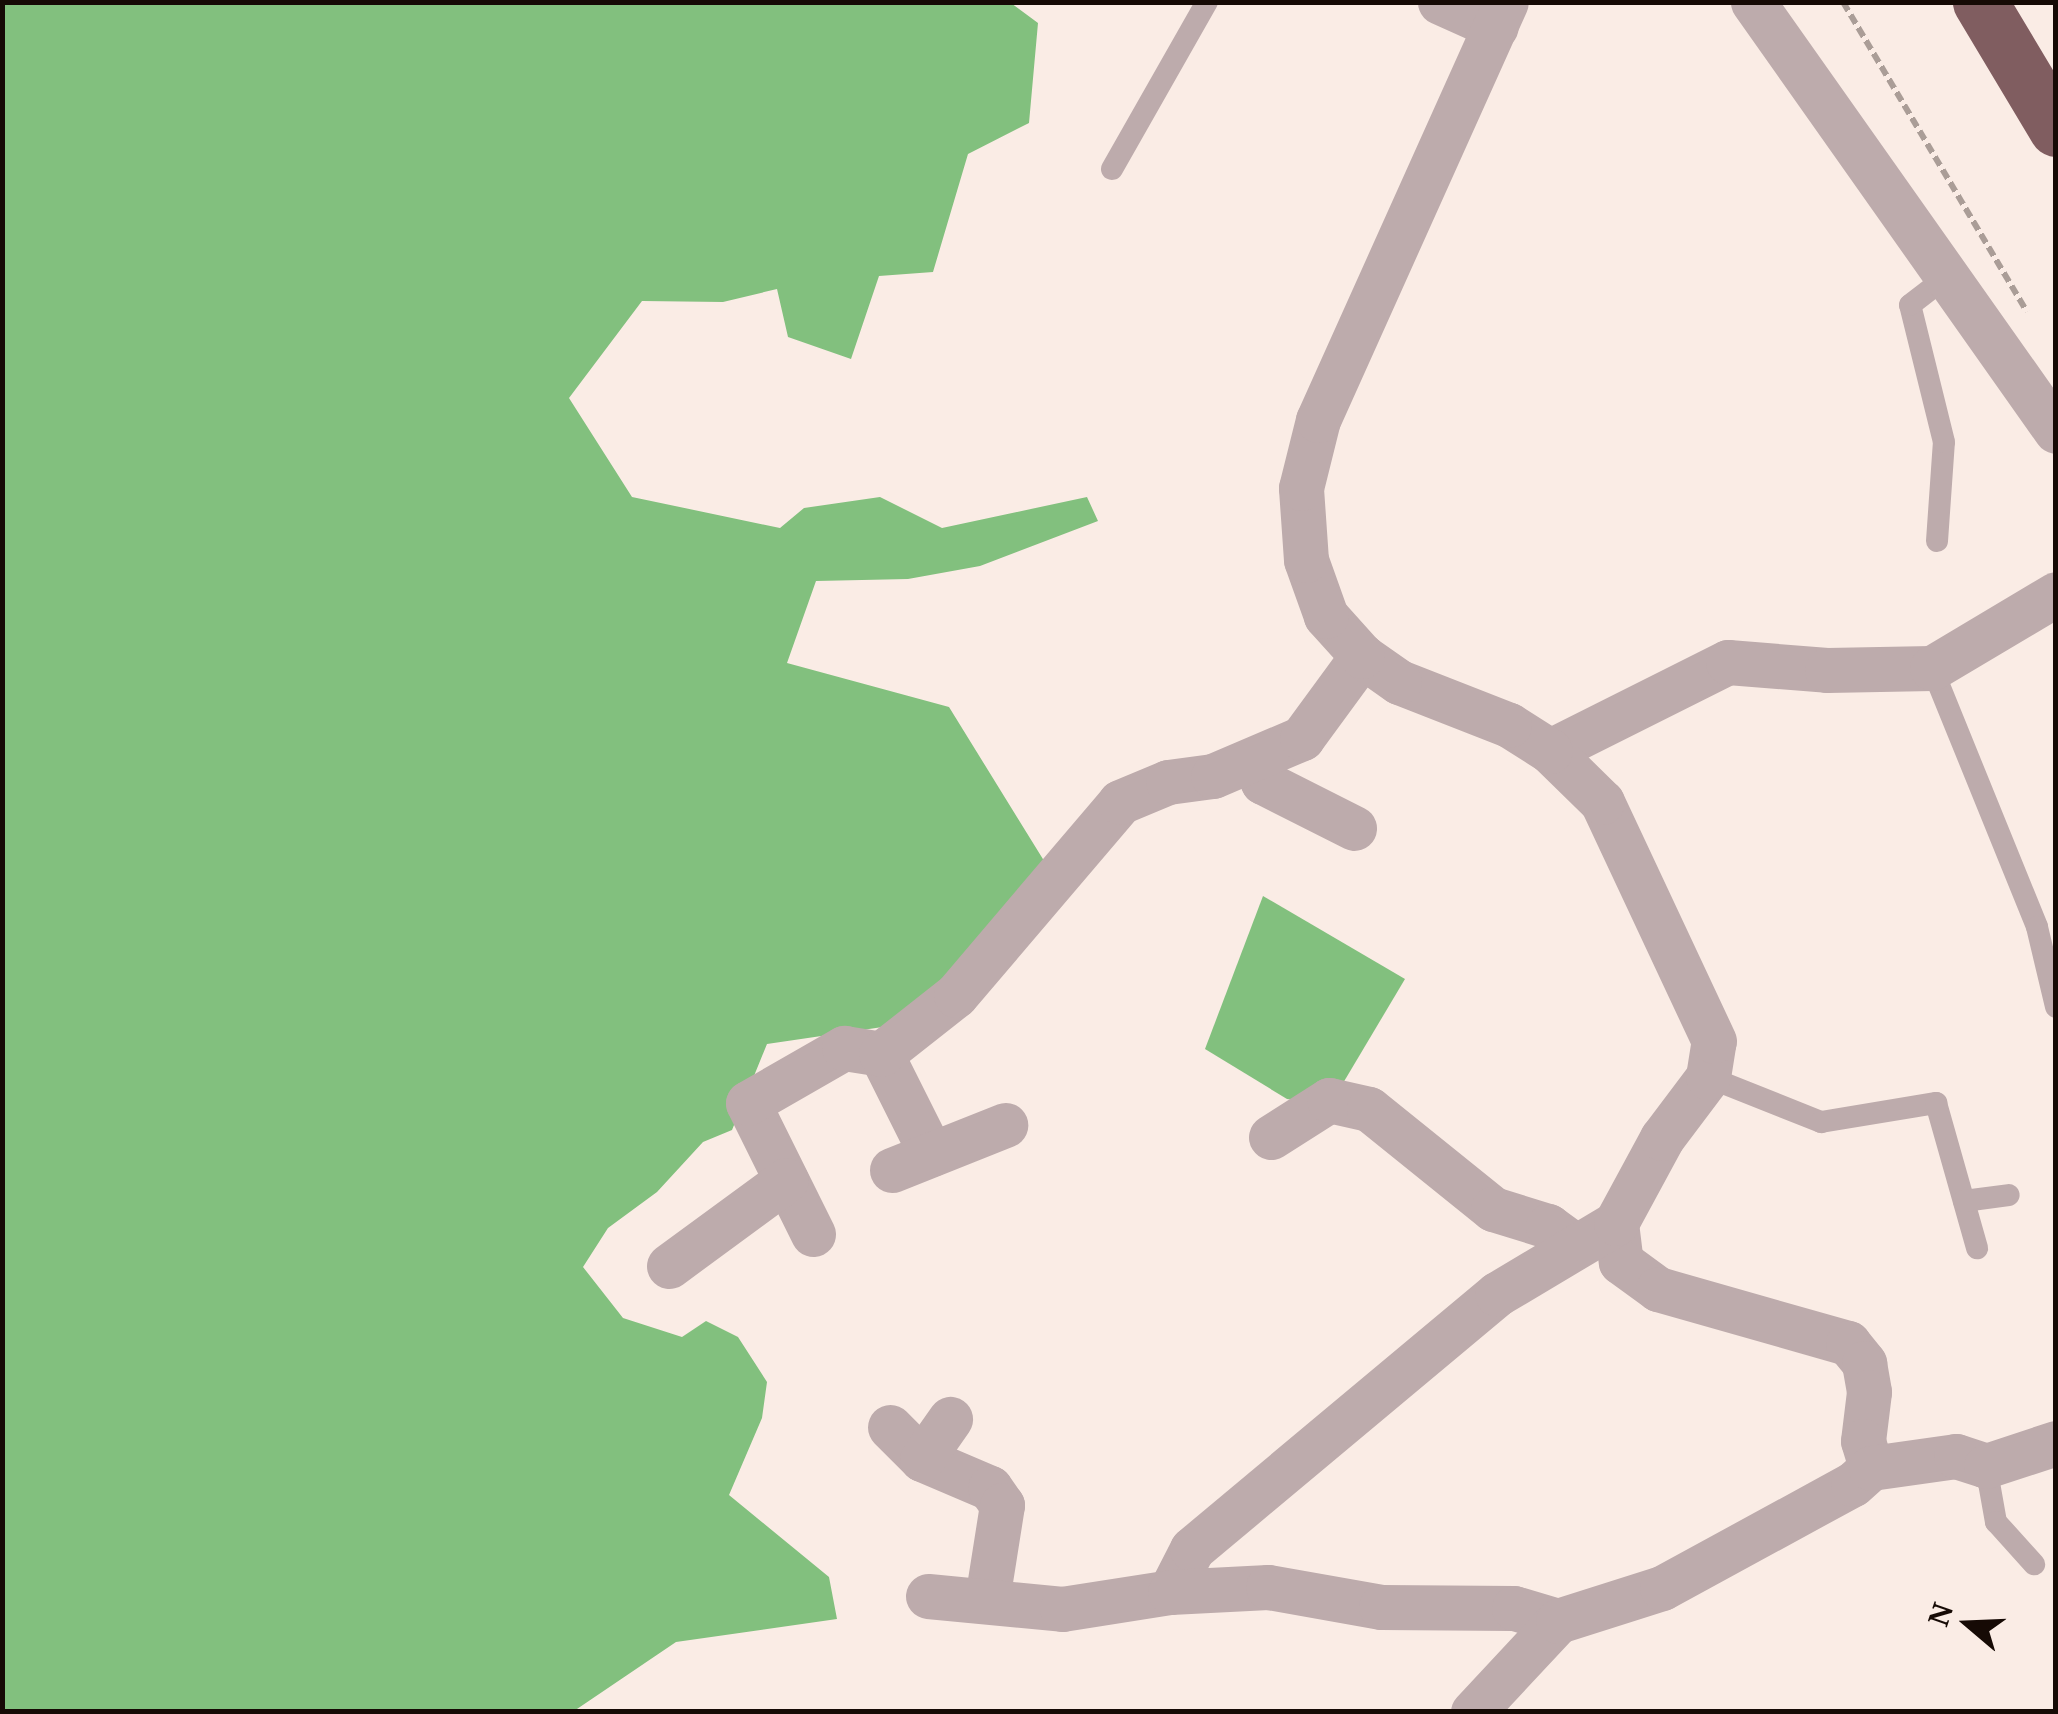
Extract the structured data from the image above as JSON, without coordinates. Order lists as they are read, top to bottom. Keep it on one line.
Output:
{"north":"left"}
